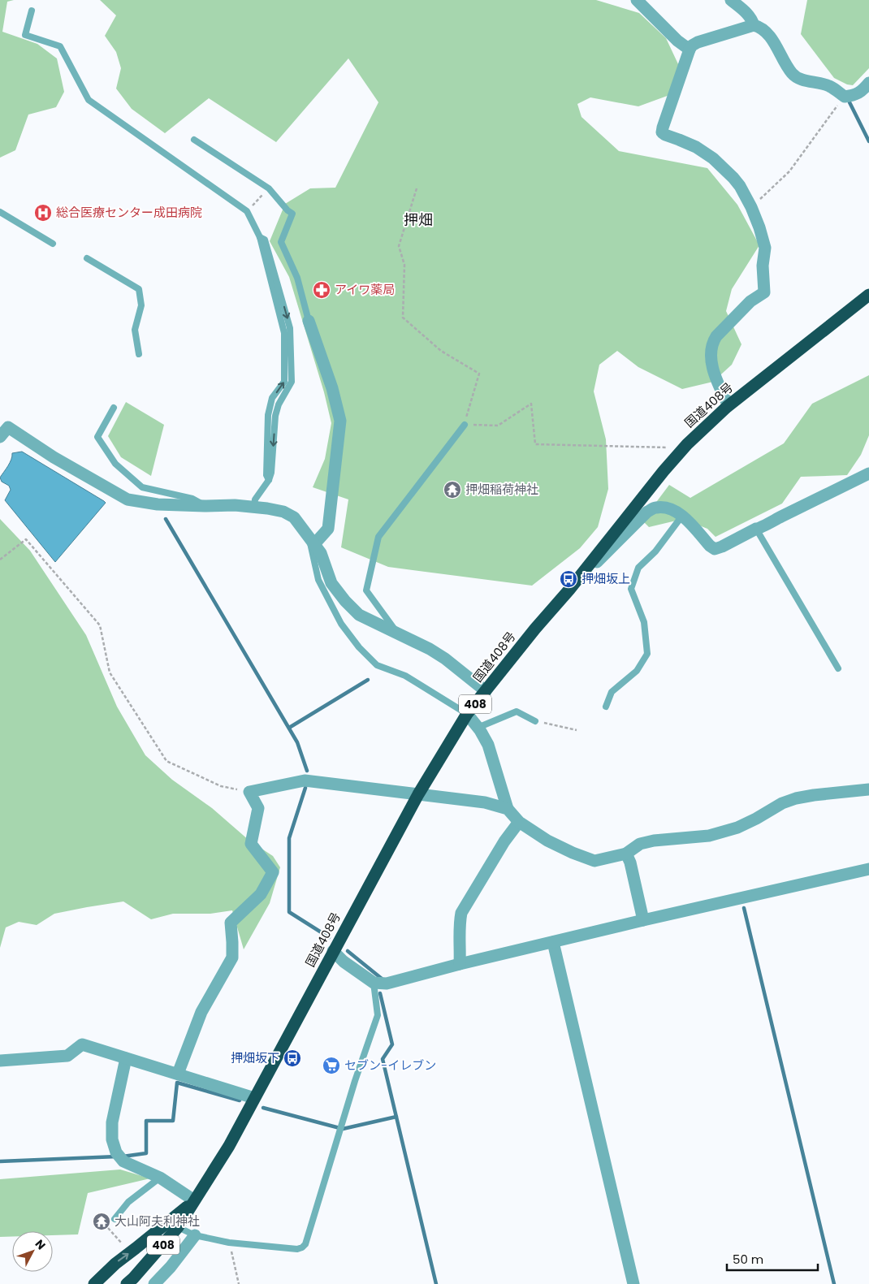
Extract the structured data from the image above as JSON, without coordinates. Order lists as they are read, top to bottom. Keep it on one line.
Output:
{"streets":{"highway":["国道408号","408"]},"districts":["押畑"],"places":{"hospital":["総合医療センター成田病院"],"pharmacy":["アイワ薬局"],"temple":["押畑稲荷神社","大山阿夫利神社"],"bus stop":["押畑坂上","押畑坂下"],"supermarket":["セブン-イレブン"]},"scale_bar":"50 m","north":"top right"}
